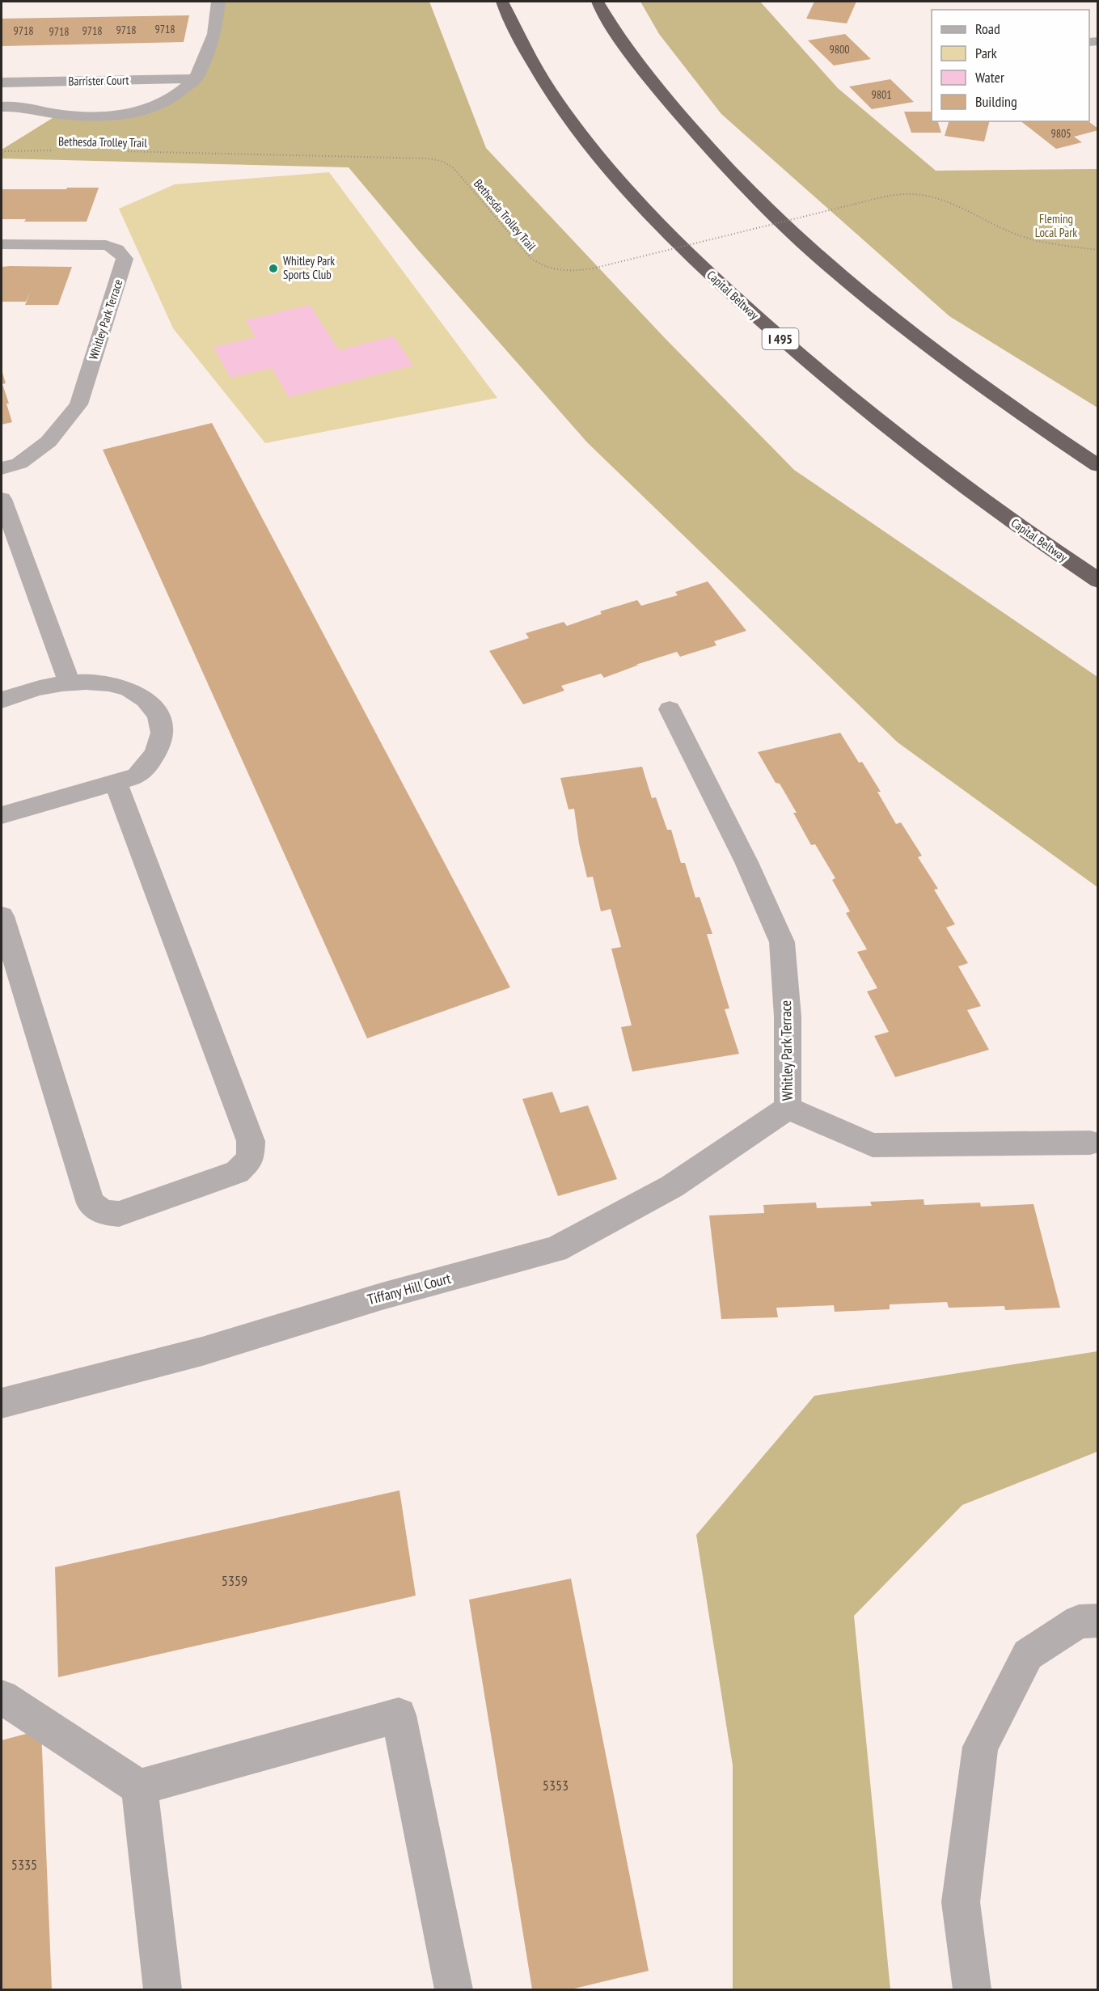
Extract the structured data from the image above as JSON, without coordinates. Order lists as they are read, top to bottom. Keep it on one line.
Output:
{"streets":{"highway":["Capital Beltway","I 495"],"street":["Barrister Court","Whitley Park Terrace","Tiffany Hill Court"],"path":["Bethesda Trolley Trail"]},"crossings":[["Whitley Park Terrace","Tiffany Hill Court"]],"parks":["Fleming Local Park"],"places":["Whitley Park Sports Club"],"house_numbers":["9718","9718","9718","9718","9718","9800","9801","9805","5359","5353","5335"],"legend":["Road","Park","Water","Building"]}
